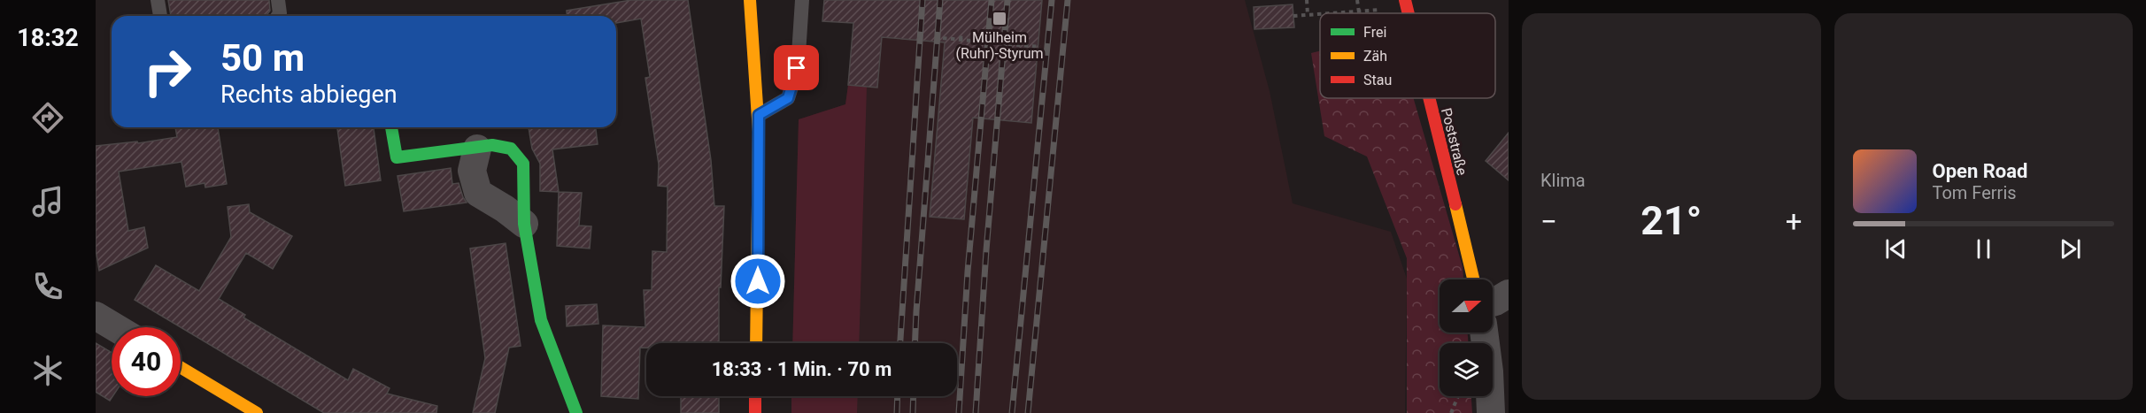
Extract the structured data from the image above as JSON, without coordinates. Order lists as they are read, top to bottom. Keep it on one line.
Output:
{"streets":{"street":["Poststraße"]},"places":{"transit":["Mülheim (Ruhr)-Styrum"]},"legend":["Frei","Zäh","Stau"],"north":"right","page":{"tabs":"18:32","tile":"Klima","turn":["50 m","Rechts abbiegen"],"song":["Open Road","Tom Ferris"],"heat":["−","21°","+"],"limit":"40","trip":"18:33 · 1 Min. · 70 m"}}
